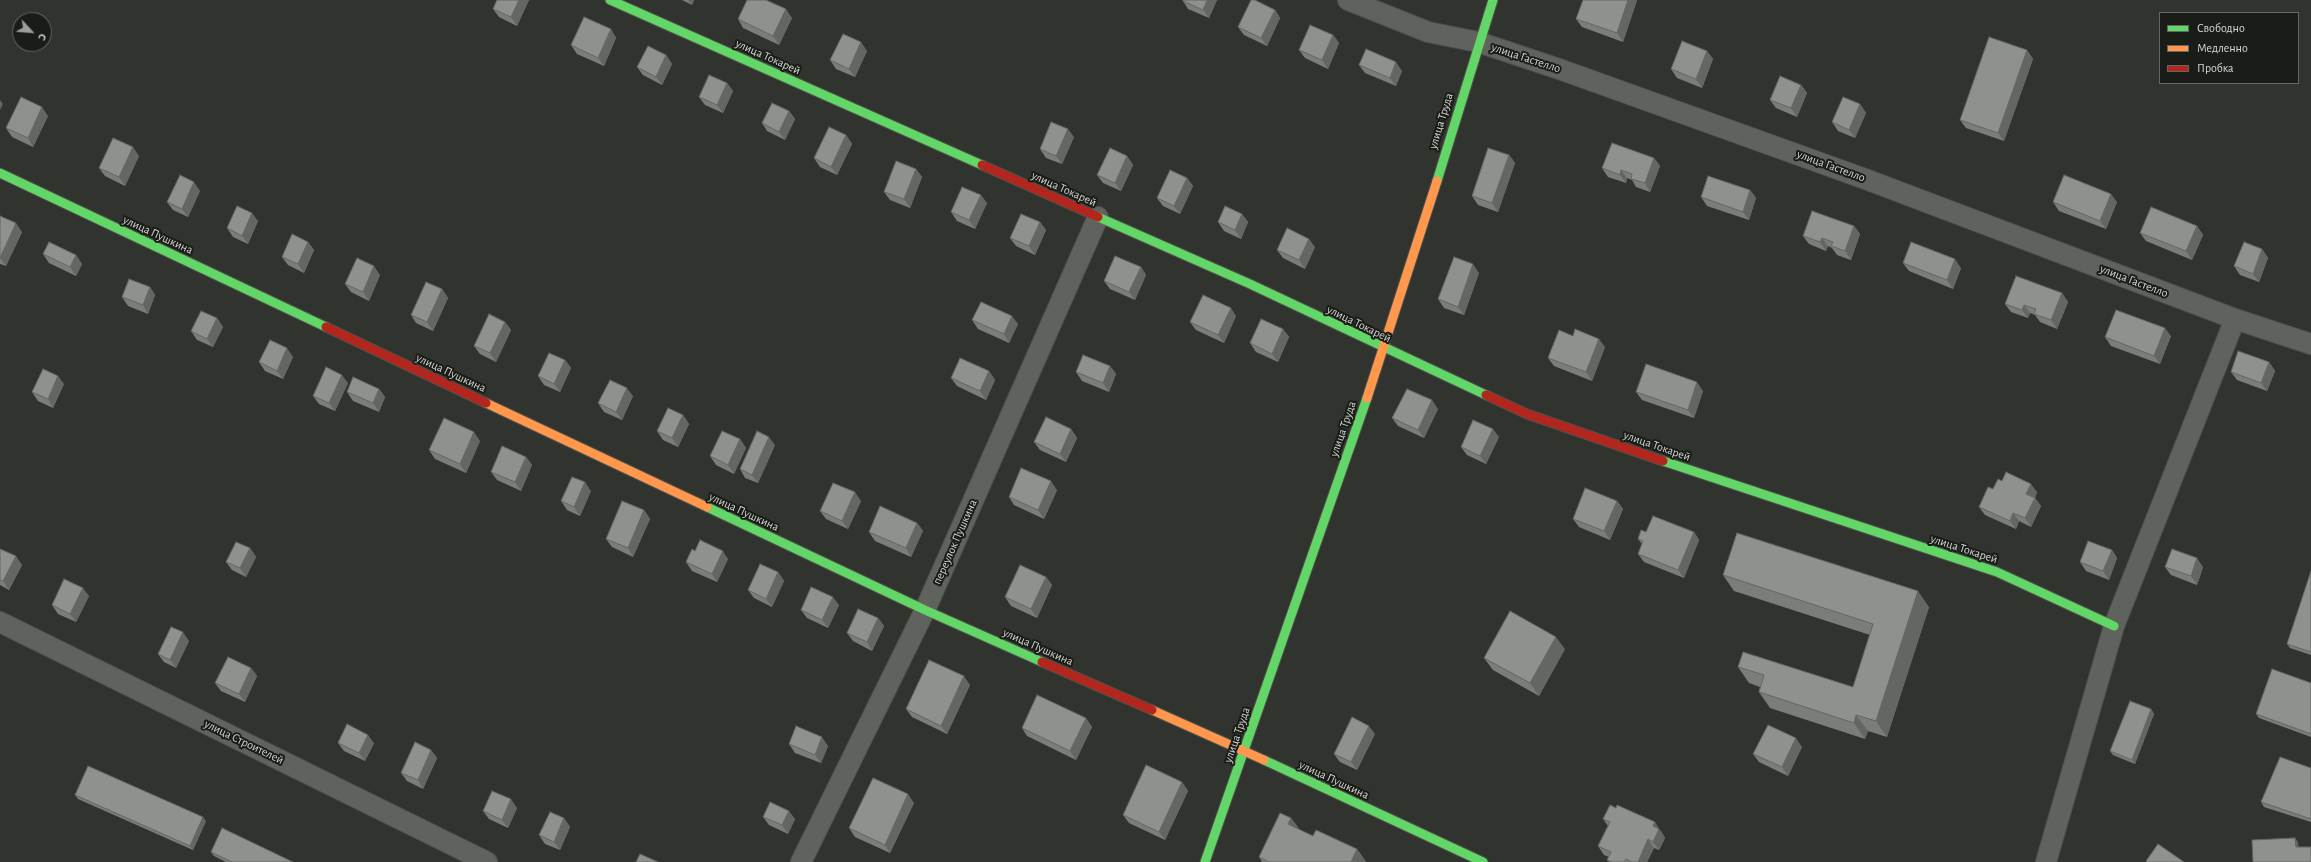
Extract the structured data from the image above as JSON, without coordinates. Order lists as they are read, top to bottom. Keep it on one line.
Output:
{"streets":{"street":["улица Токарей","улица Гастелло","улица Труда","улица Пушкина","переулок Пушкина","улица Строителей"]},"crossings":[["улица Токарей","улица Труда"],["улица Токарей","переулок Пушкина"],["улица Гастелло","улица Труда"],["улица Труда","улица Пушкина"],["улица Пушкина","переулок Пушкина"]],"legend":["Свободно","Медленно","Пробка"],"north":"bottom right"}
